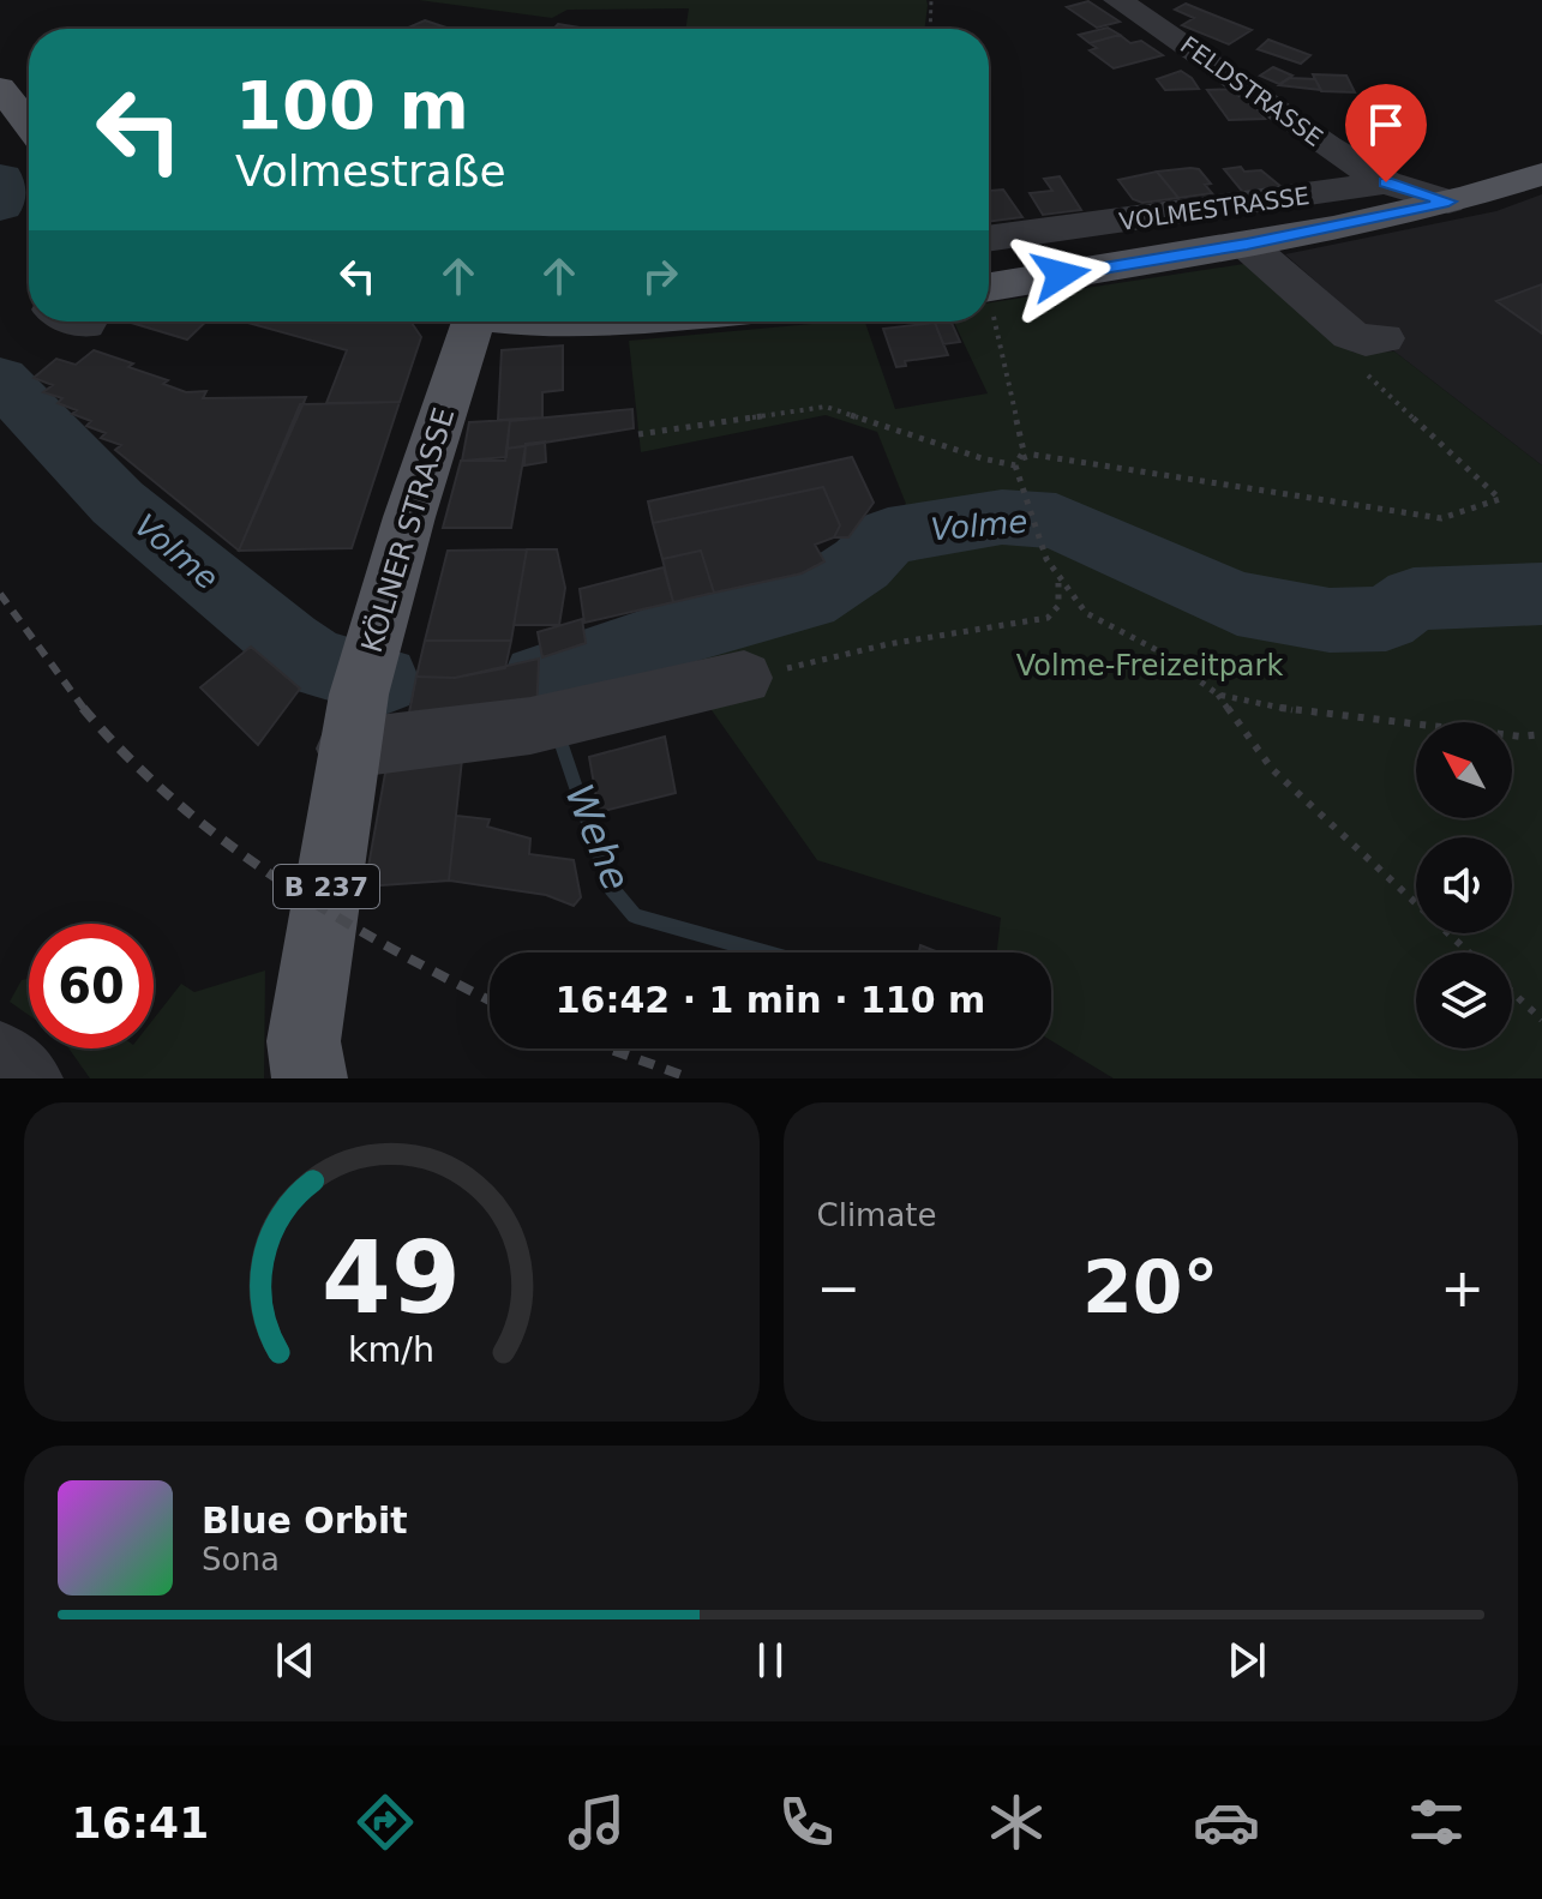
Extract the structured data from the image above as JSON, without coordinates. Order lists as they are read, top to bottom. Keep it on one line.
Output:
{"streets":{"main road":["VOLMESTRASSE","KÖLNER STRASSE","B 237"],"street":["FELDSTRASSE"]},"crossings":[["FELDSTRASSE","VOLMESTRASSE"]],"water":["Volme","Wehe"],"parks":["Volme-Freizeitpark"],"north":"top left","page":{"turn":["100 m","Volmestraße"],"limit":"60","trip":"16:42 · 1 min · 110 m","tile":"Climate","heat":["−","20°","+"],"song":["Blue Orbit","Sona"],"tabs":"16:41","gauge":["49","km/h"]}}
